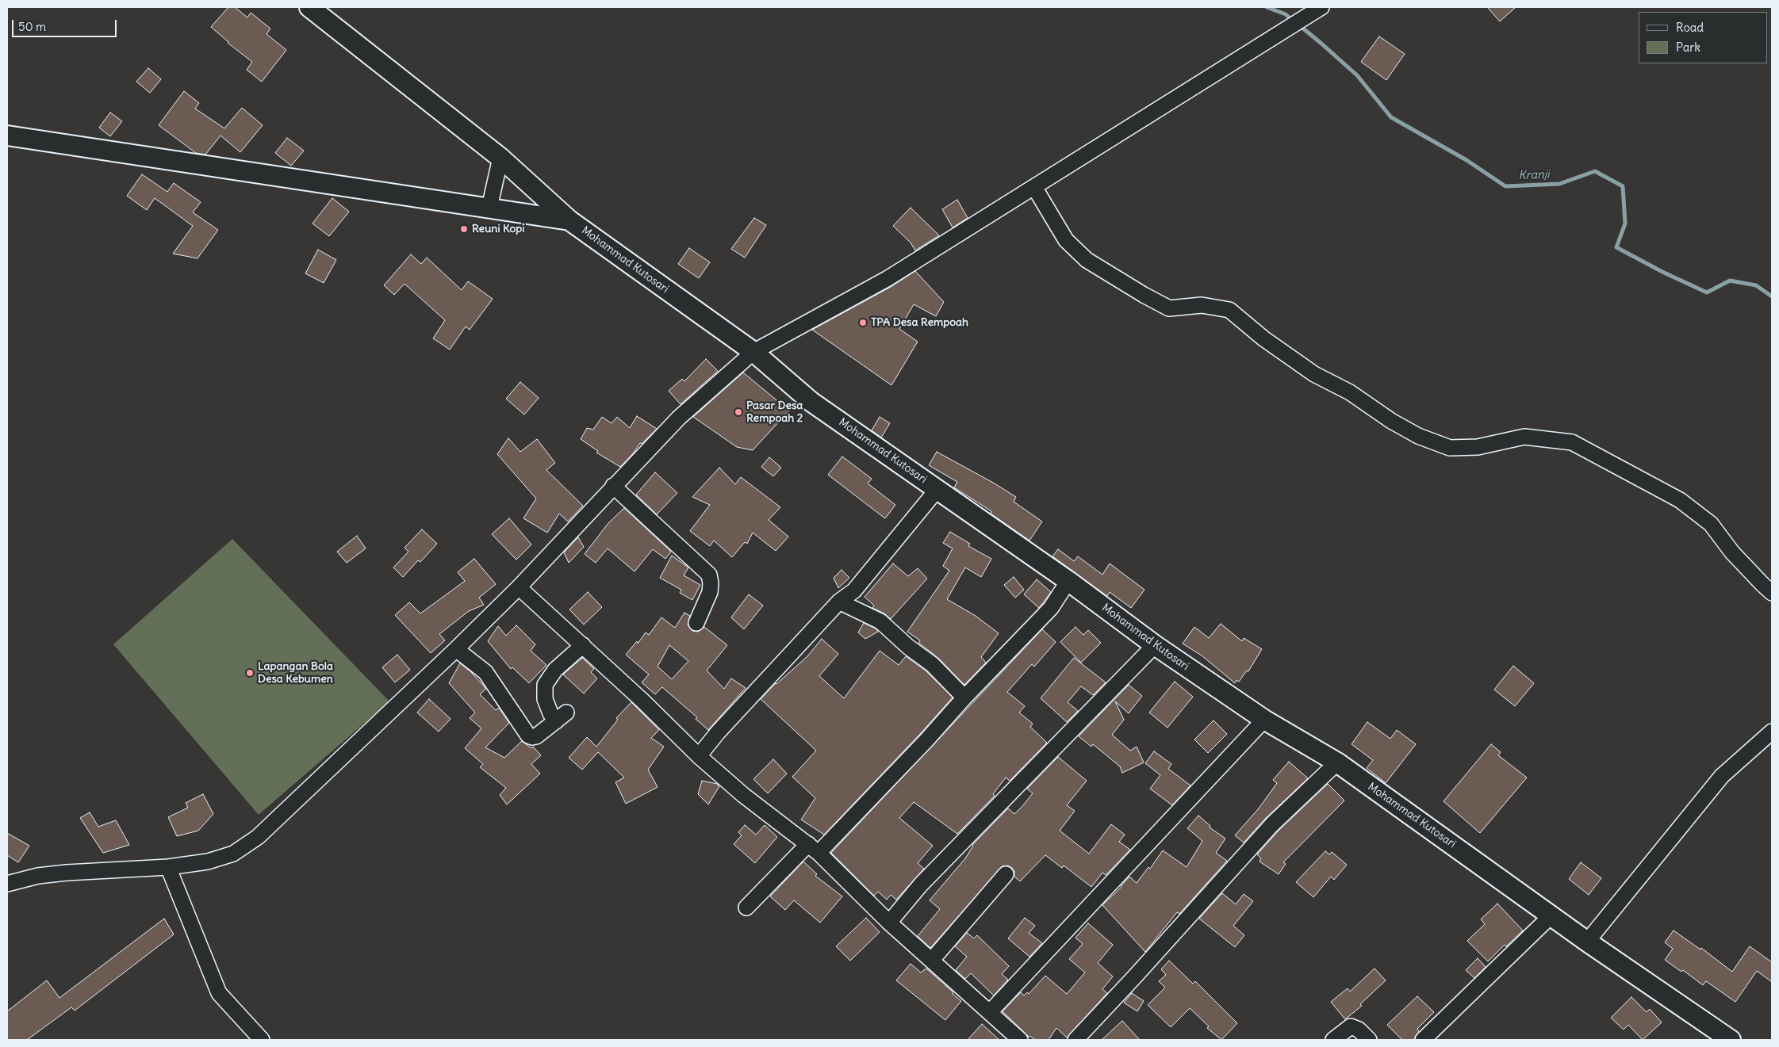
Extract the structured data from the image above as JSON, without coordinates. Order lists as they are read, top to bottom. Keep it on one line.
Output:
{"streets":{"street":["Mohammad Kutosari"]},"water":["Kranji"],"places":["Reuni Kopi","TPA Desa Rempoah","Pasar Desa Rempoah 2","Lapangan Bola Desa Kebumen"],"legend":["Road","Park"],"scale_bar":"50 m"}
